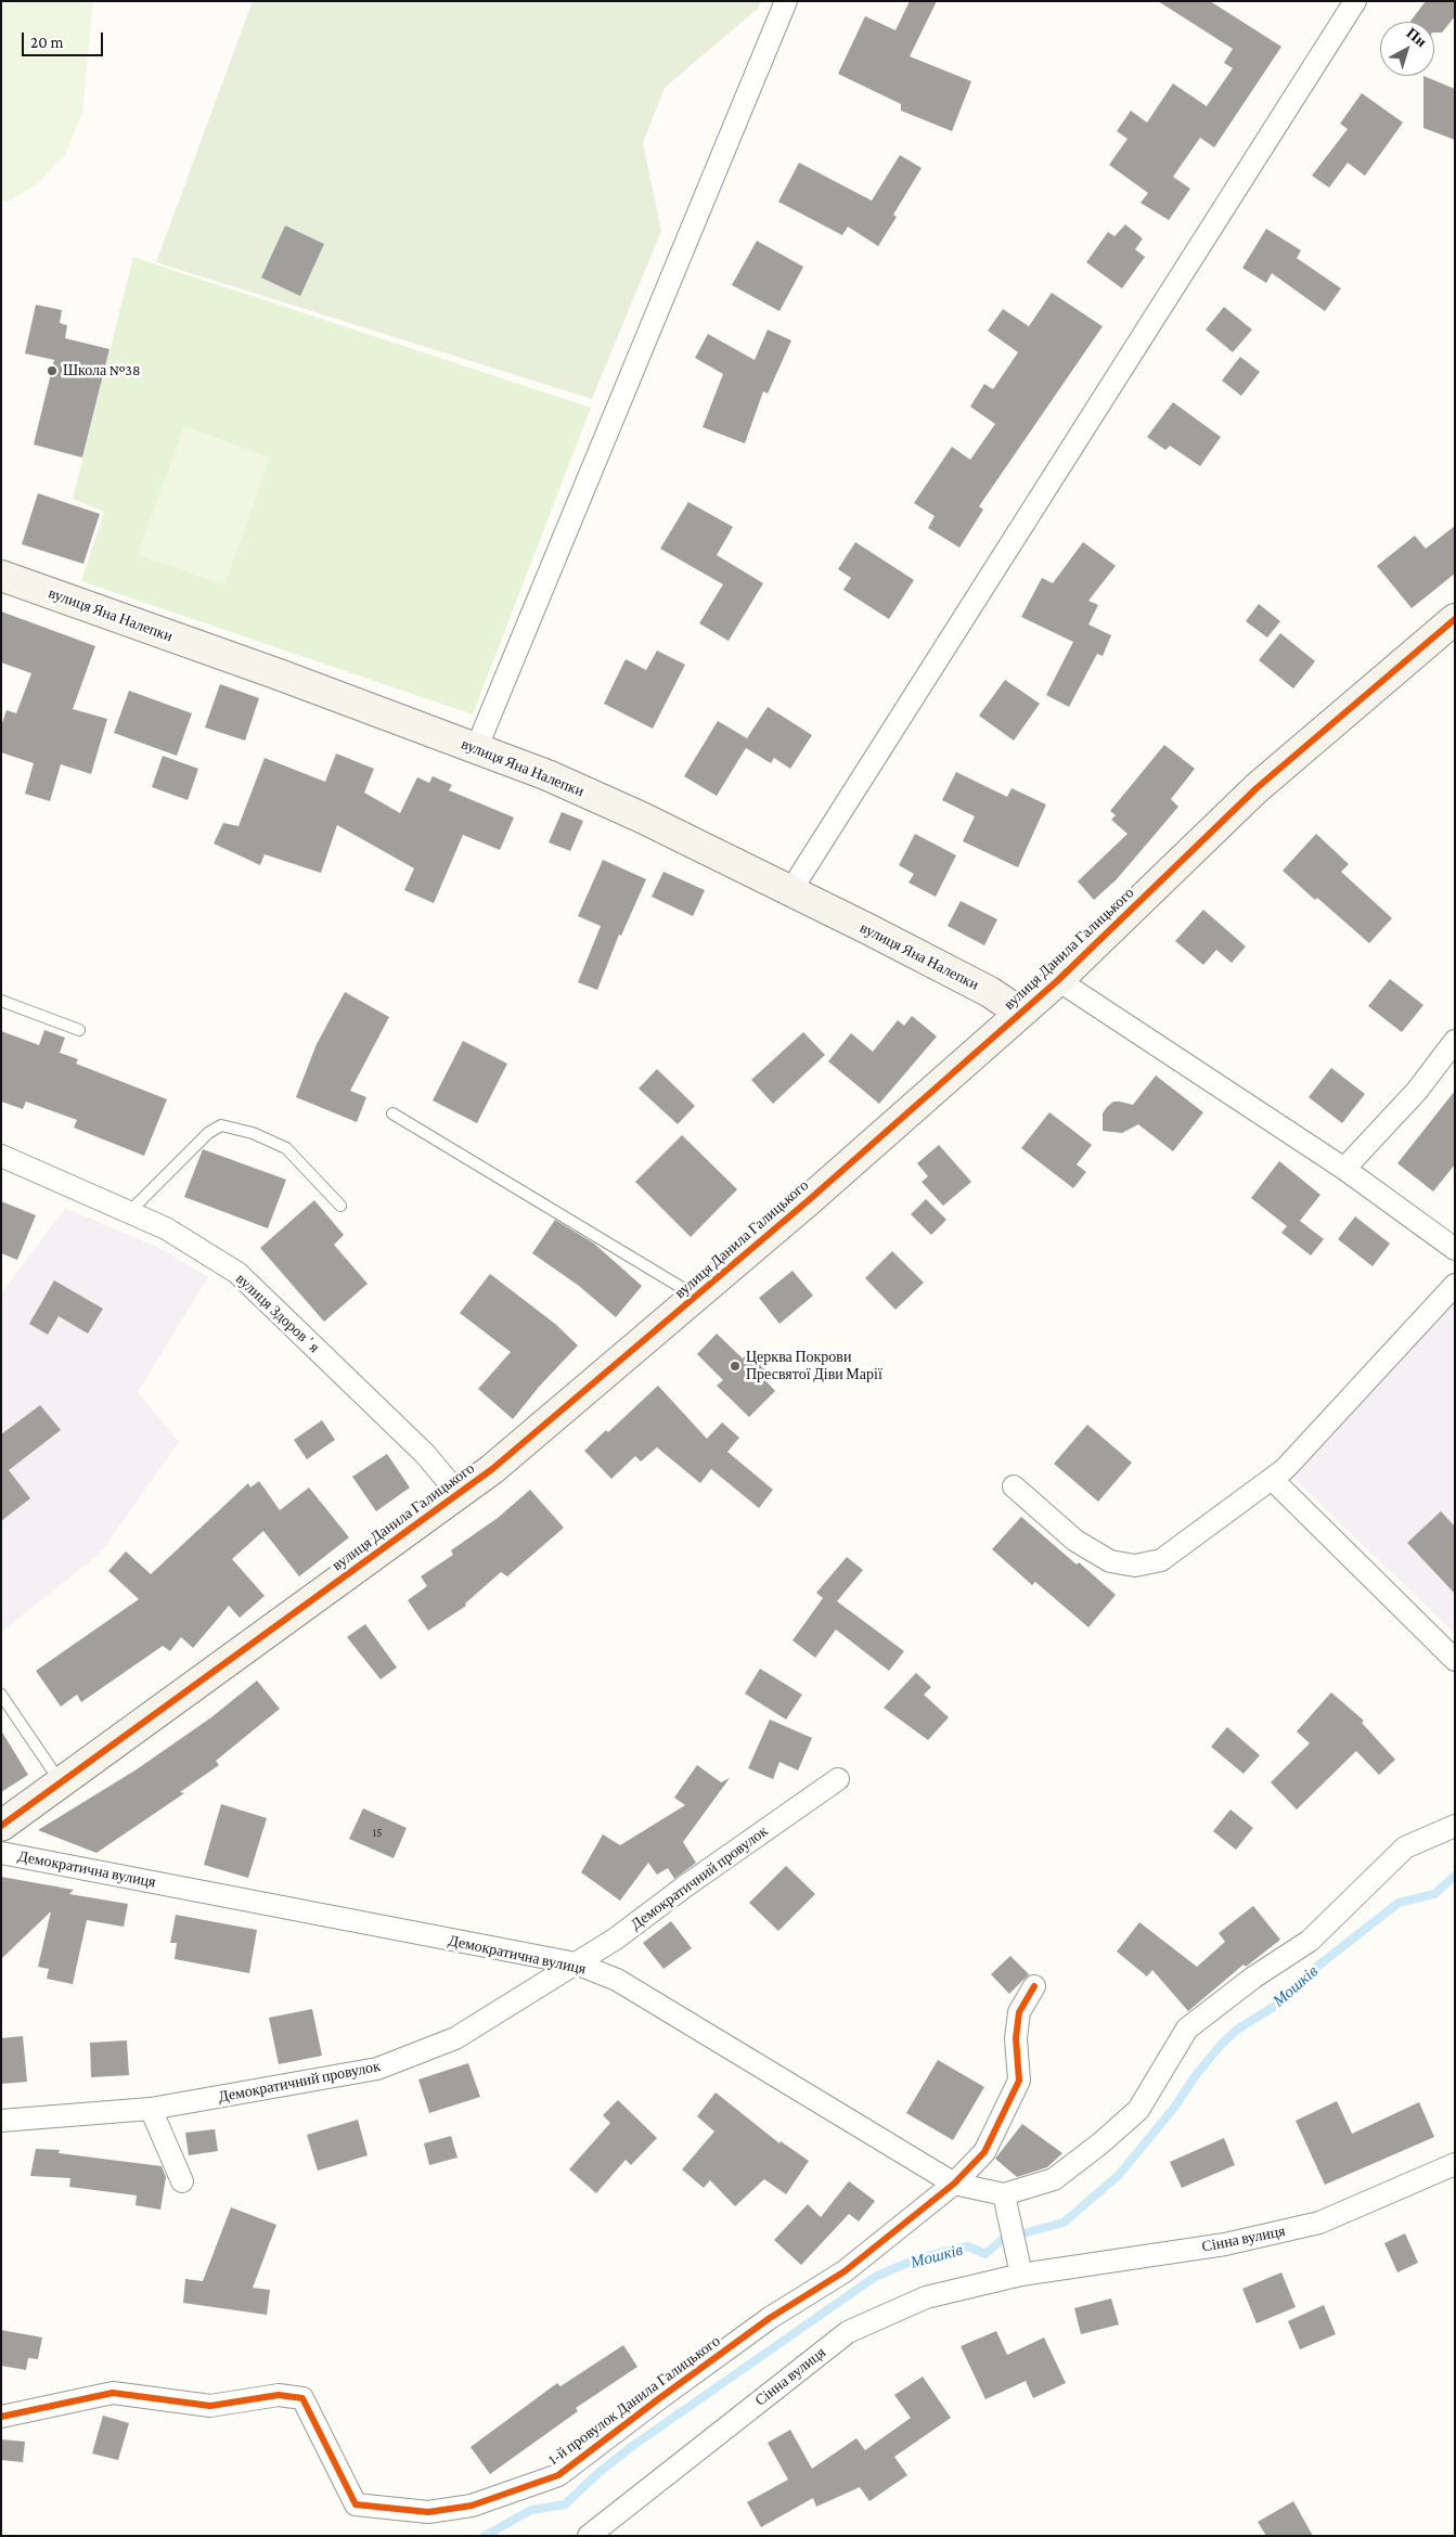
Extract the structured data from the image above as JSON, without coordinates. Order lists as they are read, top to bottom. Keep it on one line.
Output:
{"streets":{"street":["вулиця Яна Налепки","вулиця Данила Галицького","вулиця Здоровʼя","Демократична вулиця","Демократичний провулок","Сінна вулиця","1-й провулок Данила Галицького"]},"crossings":[["вулиця Яна Налепки","вулиця Данила Галицького"],["вулиця Данила Галицького","вулиця Здоровʼя"],["Демократична вулиця","Демократичний провулок"],["Демократична вулиця","1-й провулок Данила Галицького"]],"water":["Мошків"],"places":["Школа №38","Церква Покрови Пресвятої Діви Марії"],"house_numbers":["15"],"scale_bar":"20 m","north":"top right"}
